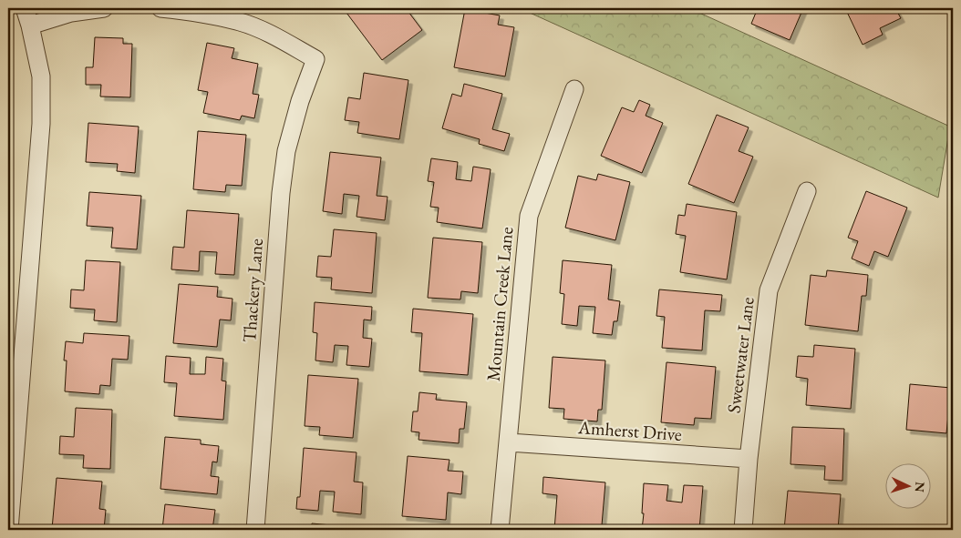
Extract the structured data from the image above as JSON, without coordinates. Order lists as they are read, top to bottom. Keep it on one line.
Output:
{"streets":{"street":["Thackery Lane","Mountain Creek Lane","Sweetwater Lane","Amherst Drive"]},"crossings":[["Mountain Creek Lane","Amherst Drive"],["Sweetwater Lane","Amherst Drive"]],"north":"right"}
